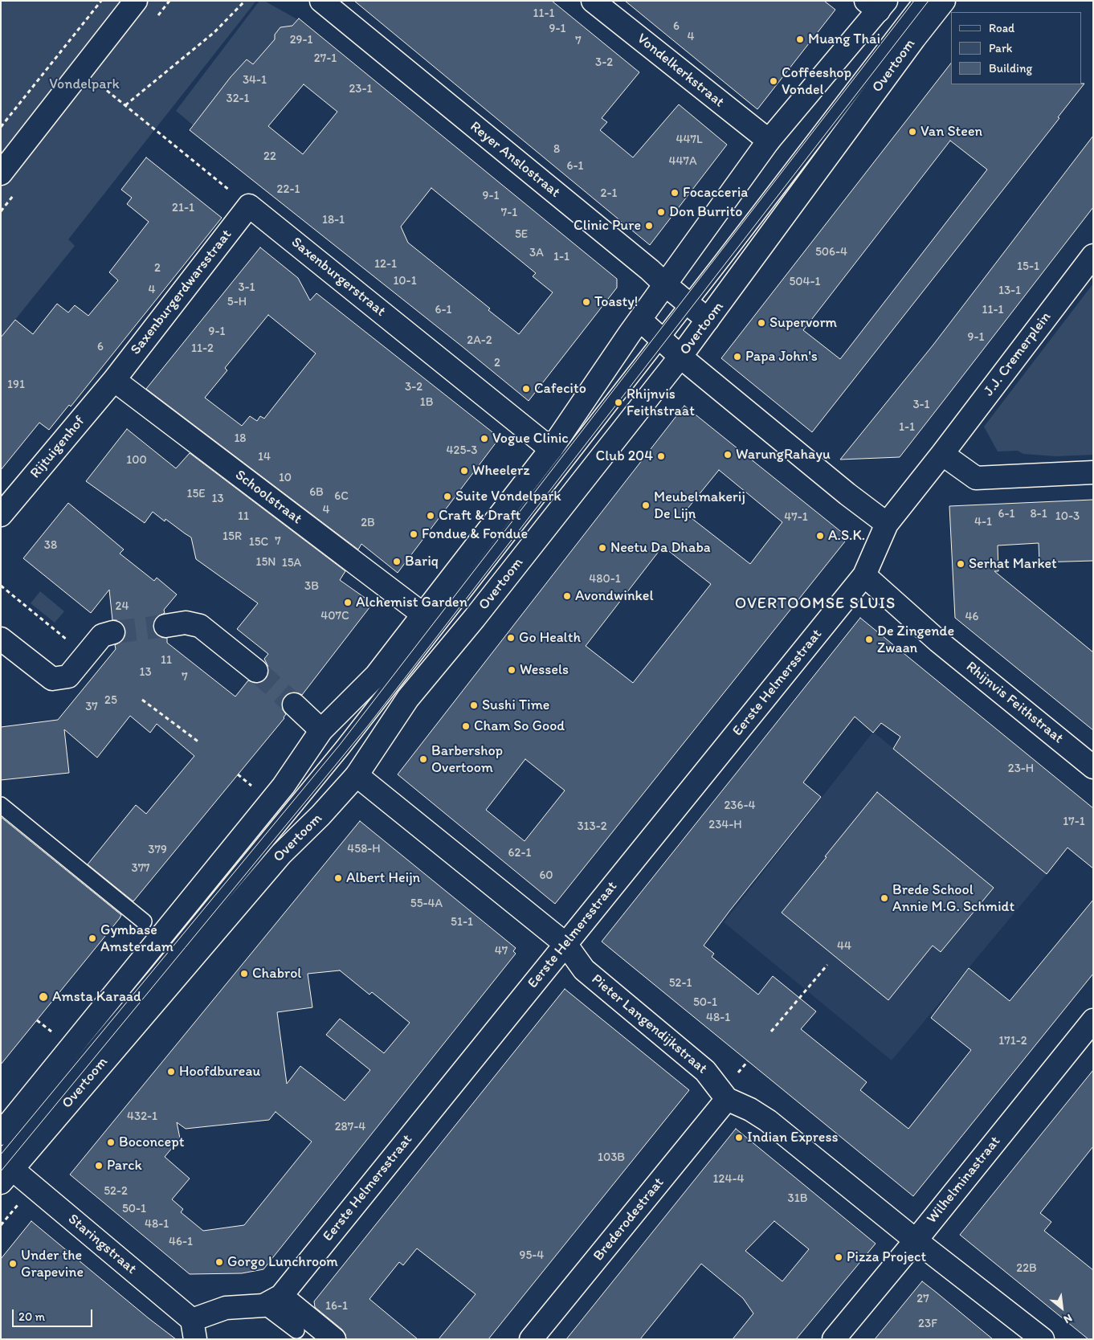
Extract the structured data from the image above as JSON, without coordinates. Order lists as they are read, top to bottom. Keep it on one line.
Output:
{"streets":{"street":["Overtoom","Vondelkerkstraat","Reyer Anslostraat","Saxenburgerstraat","Saxenburgerdwarsstraat","J.J. Cremerplein","Rijtuigenhof","Schoolstraat","Eerste Helmersstraat","Rhijnvis Feithstraat","Pieter Langendijkstraat","Wilhelminastraat","Brederodestraat","Staringstraat"]},"crossings":[["Overtoom","Reyer Anslostraat"],["Overtoom","Pieter Langendijkstraat"],["Overtoom","Staringstraat"],["Saxenburgerstraat","Saxenburgerdwarsstraat"],["Saxenburgerdwarsstraat","Rijtuigenhof"],["Saxenburgerdwarsstraat","Schoolstraat"],["J.J. Cremerplein","Eerste Helmersstraat"],["J.J. Cremerplein","Rhijnvis Feithstraat"],["Rijtuigenhof","Schoolstraat"],["Eerste Helmersstraat","Rhijnvis Feithstraat"],["Eerste Helmersstraat","Pieter Langendijkstraat"],["Pieter Langendijkstraat","Wilhelminastraat"],["Pieter Langendijkstraat","Brederodestraat"]],"districts":["OVERTOOMSE SLUIS"],"parks":["Vondelpark"],"places":["Muang Thai","Coffeeshop Vondel","Van Steen","Focacceria","Don Burrito","Clinic Pure","Toasty!","Supervorm","Papa John's","Cafecito","Rhijnvis Feithstraat","Vogue Clinic","WarungRahayu","Club 204","Wheelerz","Suite Vondelpark","Meubelmakerij De Lijn","Craft & Draft","Fondue & Fondue","A.S.K.","Neetu Da Dhaba","Bariq","Serhat Market","Avondwinkel","Alchemist Garden","Go Health","De Zingende Zwaan","Wessels","Sushi Time","Cham So Good","Barbershop Overtoom","Albert Heijn","Brede School Annie M.G. Schmidt","Gymbase Amsterdam","Chabrol","Amsta Karaad","Hoofdbureau","Indian Express","Boconcept","Parck","Pizza Project","Gorgo Lunchroom","Under the Grapevine"],"house_numbers":["11-1","6","9-1","4","29-1","7","27-1","3-2","34-1","23-1","32-1","447L","8","22","447A","6-1","22-1","2-1","9-1","21-1","7-1","18-1","5E","506-4","3A","1-1","12-1","15-1","2","10-1","504-1","3-1","4","13-1","5-H","6-1","11-1","9-1","9-1","2A-2","6","11-2","2","191","3-2","1B","3-1","1-1","18","425-3","14","100","10","6B","15E","6C","13","4","6-1","8-1","11","10-3","47-1","4-1","2B","15R","7","15C","38","15N","15A","480-1","3B","24","407C","46","11","13","7","25","37","23-H","236-4","17-1","234-H","313-2","458-H","379","62-1","377","60","55-4A","51-1","44","47","52-1","50-1","48-1","171-2","432-1","287-4","103B","124-4","52-2","31B","50-1","48-1","46-1","95-4","22B","27","16-1","23F"],"legend":["Road","Park","Building"],"scale_bar":"20 m","north":"bottom right"}
